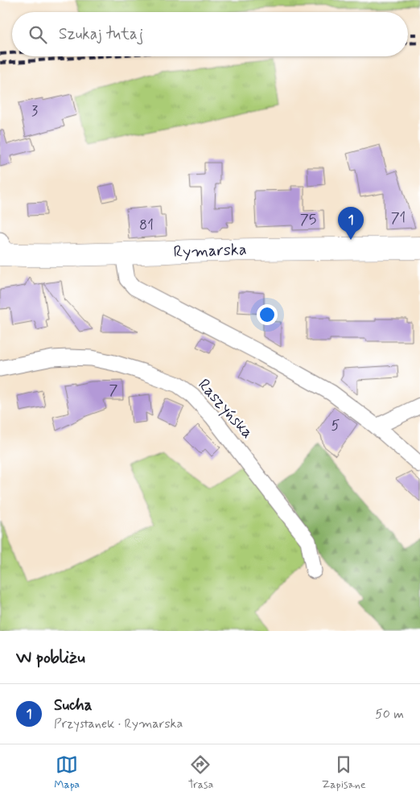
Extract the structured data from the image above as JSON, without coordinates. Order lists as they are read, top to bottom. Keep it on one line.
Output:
{"streets":{"main road":["Rymarska"],"street":["Raszyńska"]},"house_numbers":["3","71","75","81","7","5"],"page":{"search":"Szukaj tutaj","pins":"1","heading":"W pobliżu","list":[{"mark":"1","name":"Sucha","note":"Przystanek · Rymarska","value":"50 m"}],"nav":["Mapa","Trasa","Zapisane"]}}
